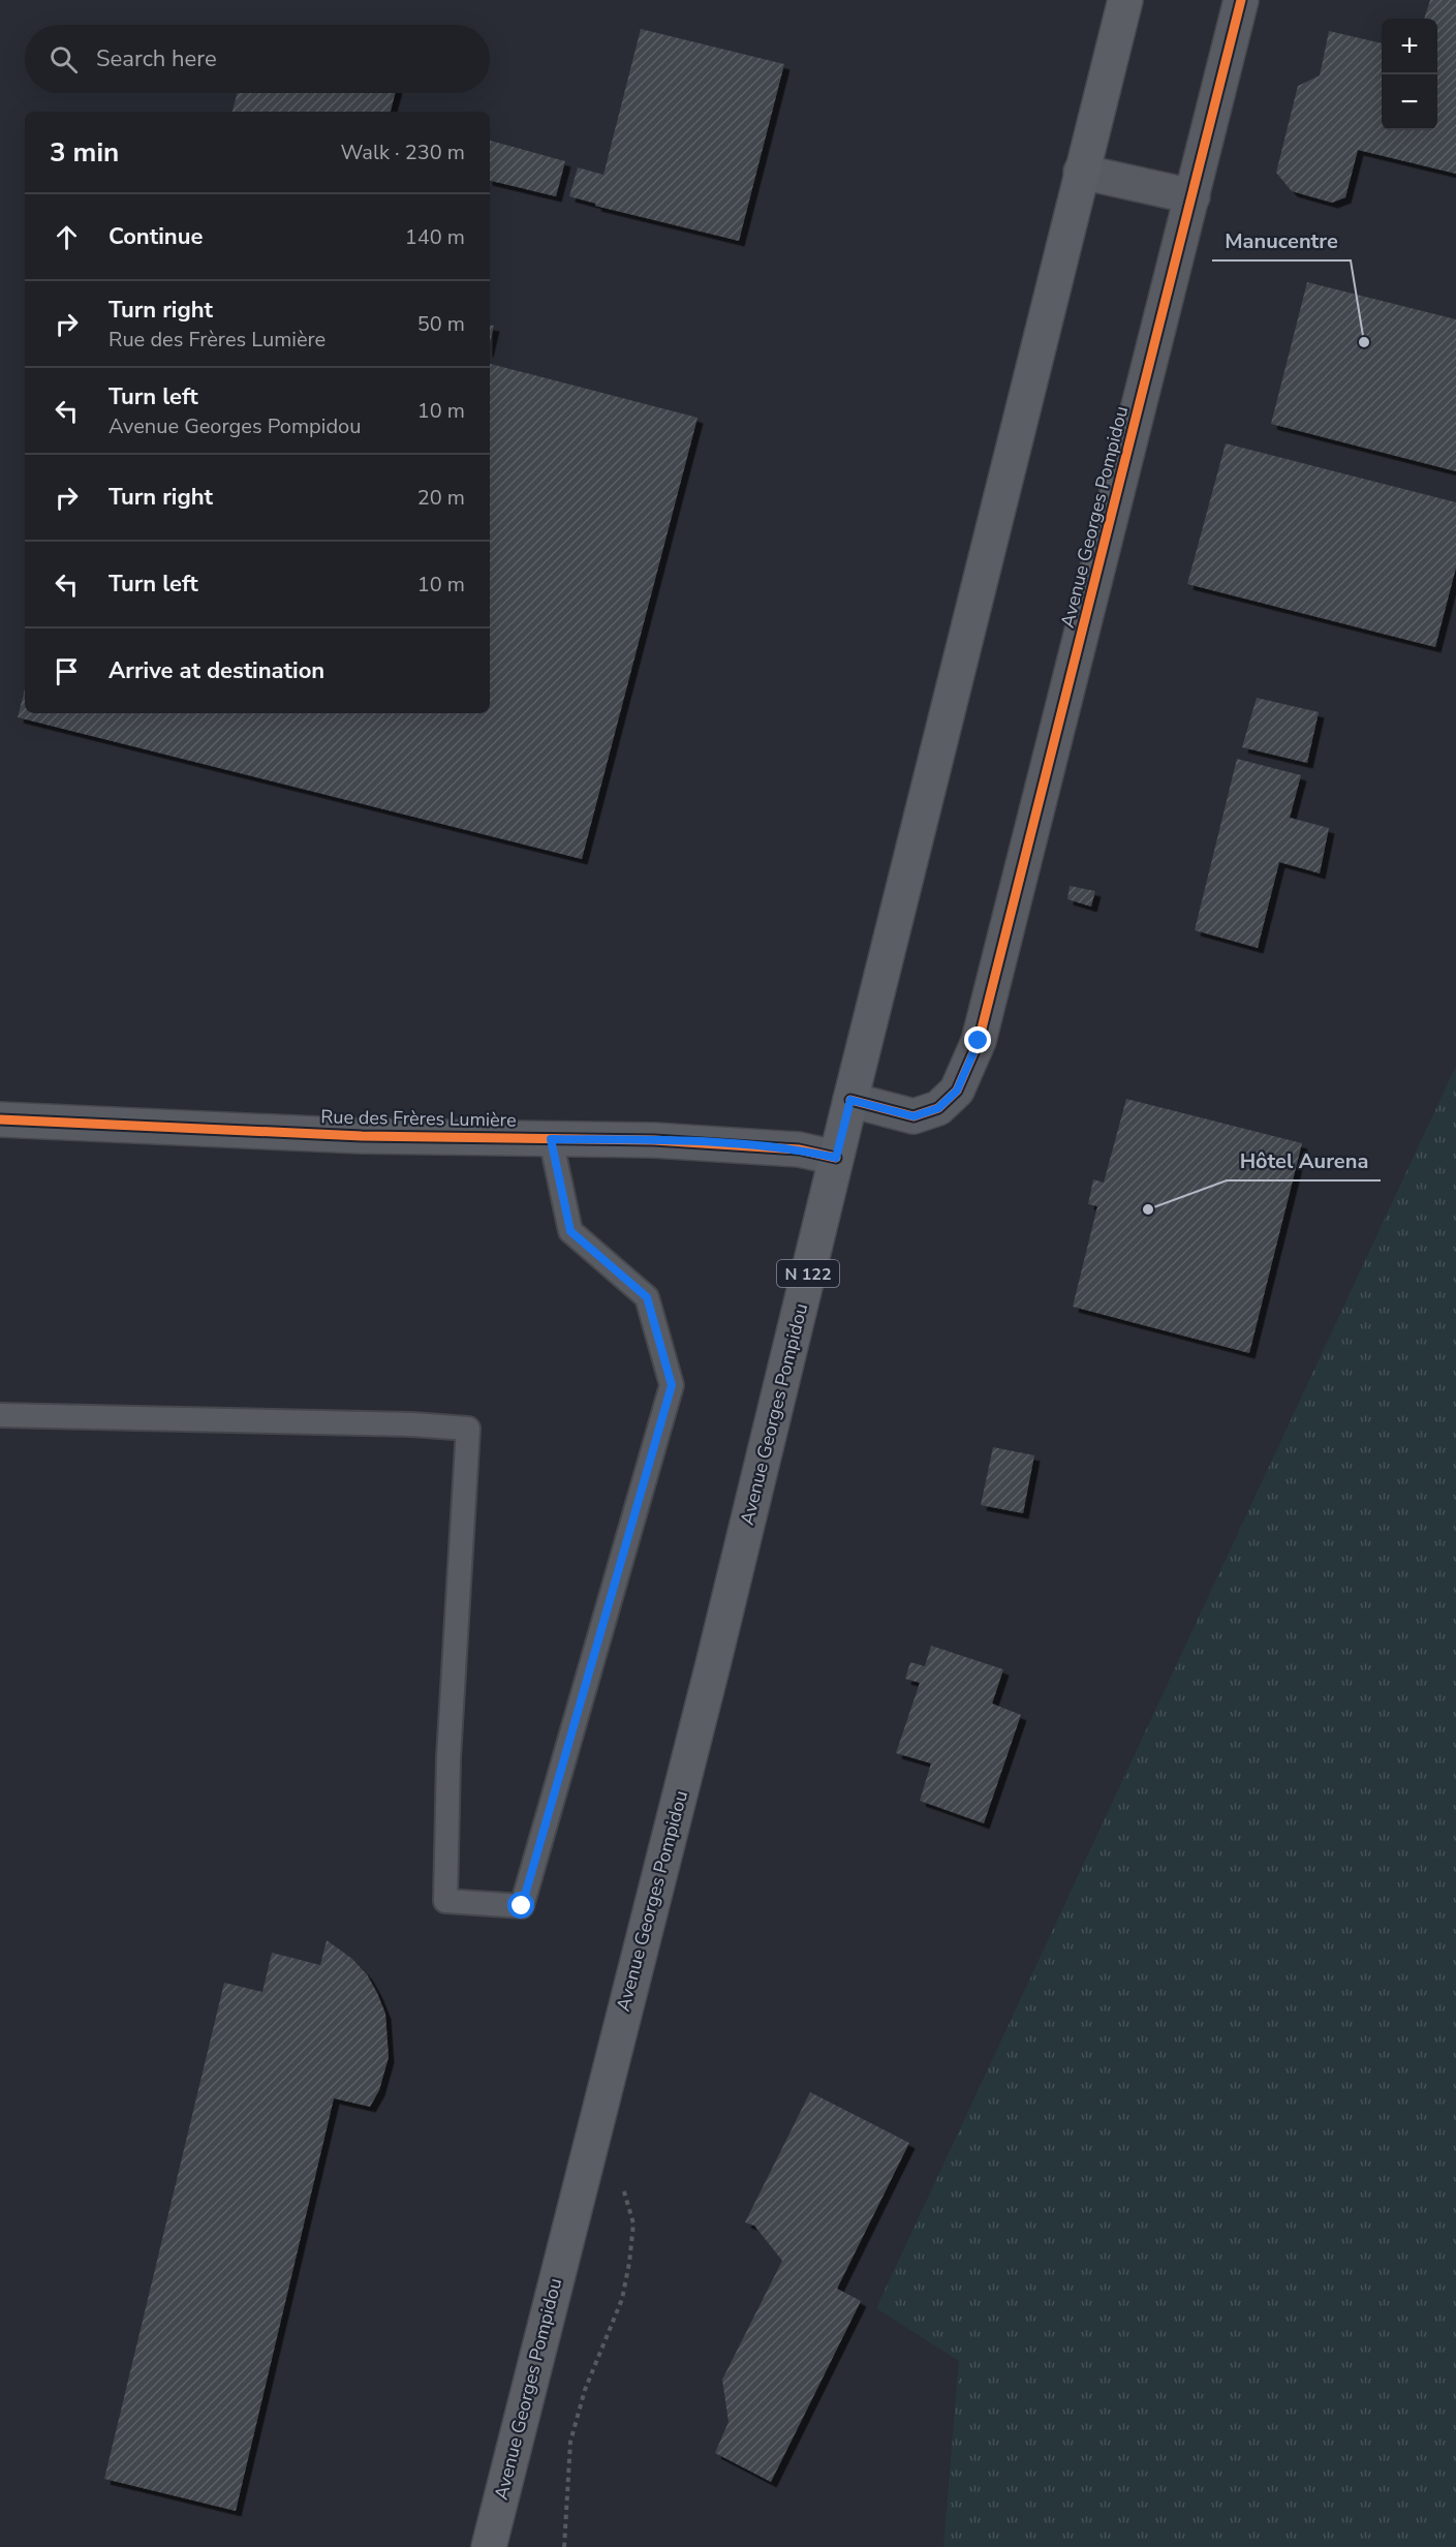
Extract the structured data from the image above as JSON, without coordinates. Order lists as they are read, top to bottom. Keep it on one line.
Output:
{"streets":{"main road":["Avenue Georges Pompidou","N 122"],"street":["Rue des Frères Lumière"]},"crossings":[["Avenue Georges Pompidou","Rue des Frères Lumière"]],"places":["Manucentre","Hôtel Aurena"],"page":{"map_buttons":["+","−"],"search":"Search here","heading":["3 min","Walk · 230 m"],"list":[["Continue","140 m"],["Turn right","Rue des Frères Lumière","50 m"],["Turn left","Avenue Georges Pompidou","10 m"],["Turn right","20 m"],["Turn left","10 m"],"Arrive at destination"]}}
